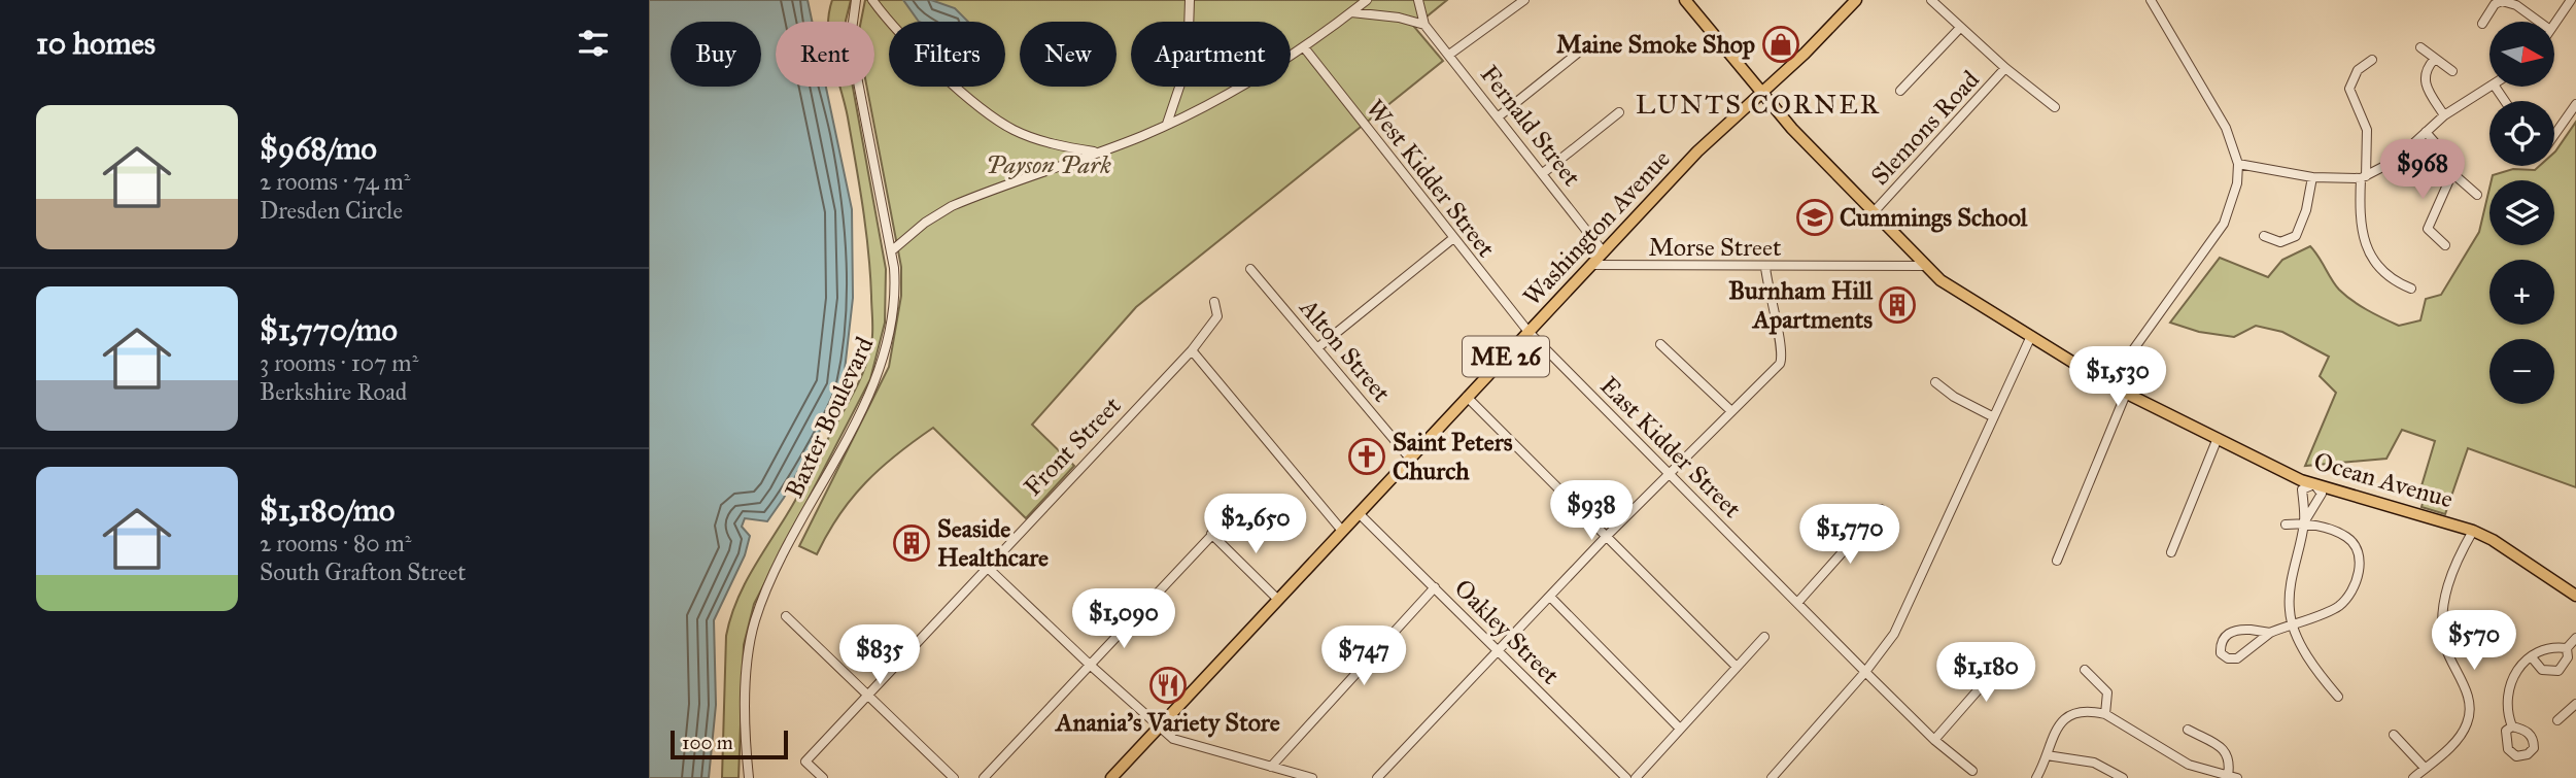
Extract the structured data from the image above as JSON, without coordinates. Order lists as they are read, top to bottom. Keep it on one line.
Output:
{"streets":{"main road":["Washington Avenue","ME 26","Ocean Avenue"],"street":["Fernald Street","Slemons Road","West Kidder Street","Morse Street","Alton Street","Baxter Boulevard","Front Street","East Kidder Street","Oakley Street"]},"crossings":[["Fernald Street","Washington Avenue"],["Slemons Road","Ocean Avenue"],["West Kidder Street","Washington Avenue"],["West Kidder Street","East Kidder Street"],["Washington Avenue","Morse Street"],["Washington Avenue","Alton Street"],["Washington Avenue","East Kidder Street"],["Washington Avenue","Ocean Avenue"],["Washington Avenue","Oakley Street"],["Morse Street","Ocean Avenue"]],"districts":["LUNTS CORNER"],"parks":["Payson Park"],"places":{"shop":["Maine Smoke Shop"],"school or university":["Cummings School"],"building":["Burnham Hill Apartments","Seaside Healthcare"],"church":["Saint Peters Church"],"restaurant":["Anania's Variety Store"]},"scale_bar":"100 m","north":"right","page":{"heading":"10 homes","map_buttons":["+","−"],"chip":["Buy","Rent","Filters","New","Apartment"],"list":[{"name":"$968/mo","note":"2 rooms · 74 m² · Dresden Circle"},{"name":"$1,770/mo","note":"3 rooms · 107 m² · Berkshire Road"},{"name":"$1,180/mo","note":"2 rooms · 80 m² · South Grafton Street"}],"price":["$968","$1,530","$938","$2,650","$1,770","$1,090","$570","$835","$747","$1,180"],"scale":"100 m"}}
